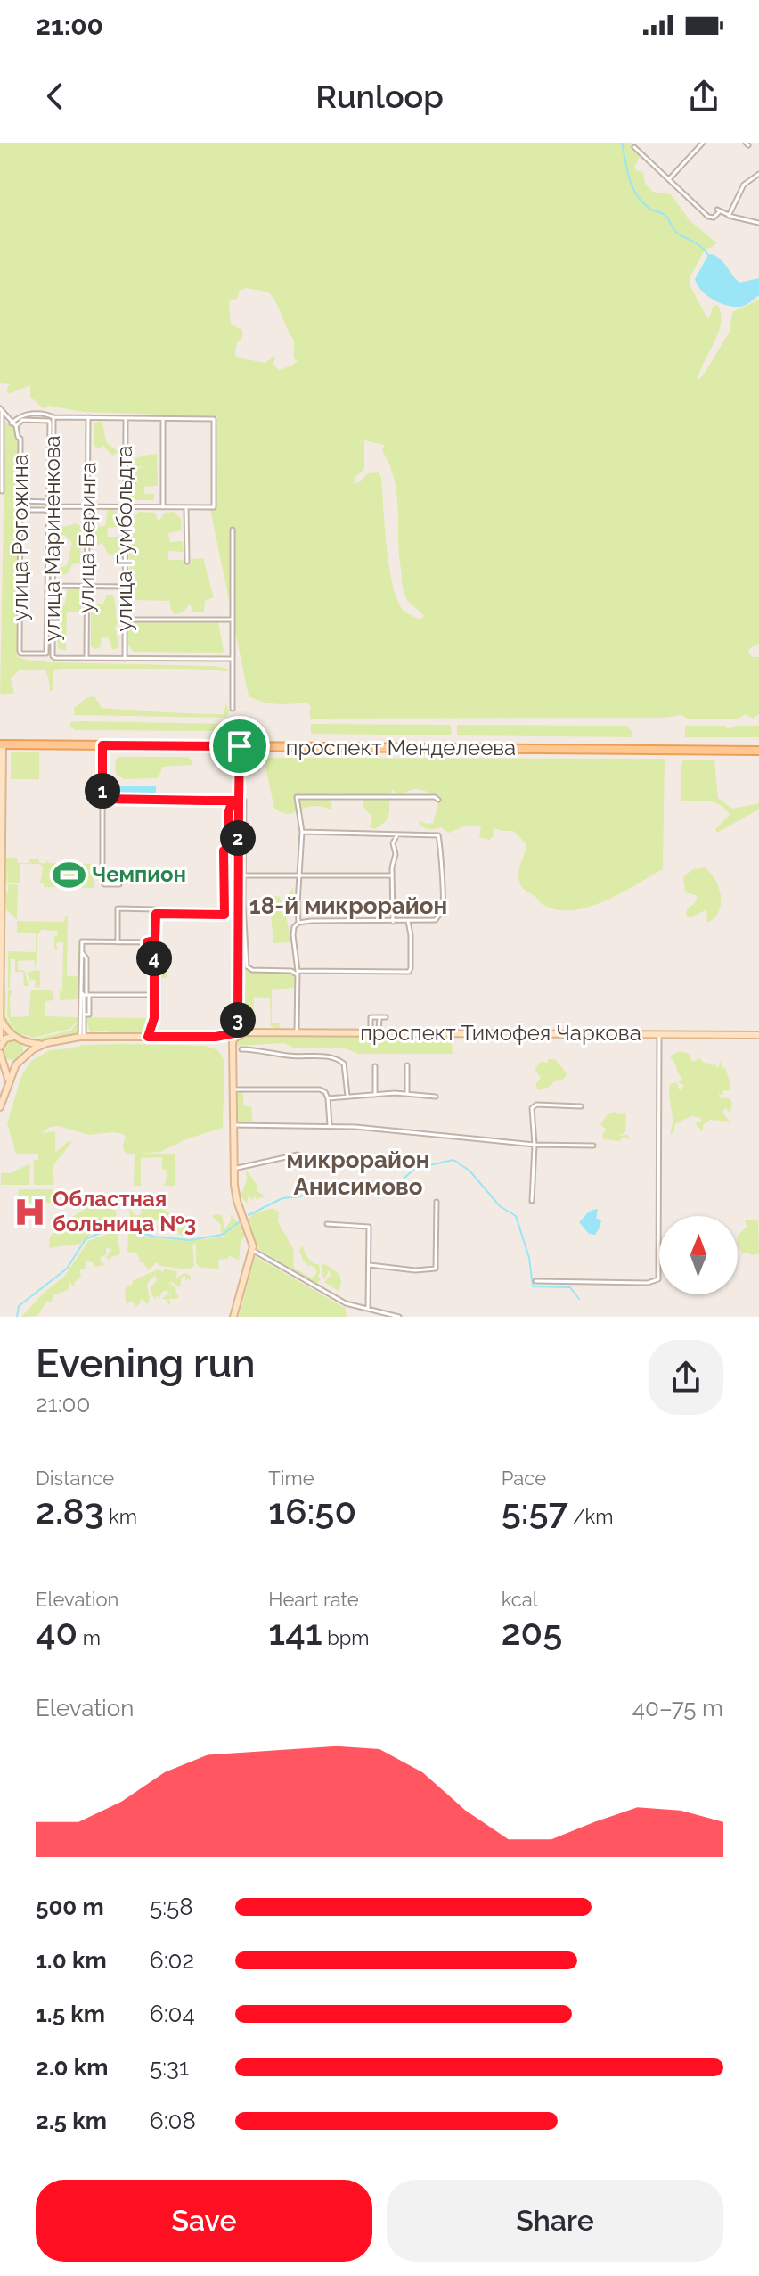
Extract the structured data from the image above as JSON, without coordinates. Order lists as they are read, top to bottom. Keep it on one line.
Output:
{"streets":{"main road":["проспект Менделеева","проспект Тимофея Чаркова"],"street":["улица Рогожина","улица Беринга","улица Мариненкова","улица Гумбольдта"]},"crossings":[["улица Беринга","улица Мариненкова"]],"districts":["18-й микрорайон","микрорайон Анисимово"],"places":{"sports":["Чемпион"],"hospital":["Областная больница №3"]},"north":"top","page":{"status":"21:00","header":"Runloop","pins":["1","2","4","3"],"heading":["Evening run","21:00"],"stats":[["Distance","2.83 km"],["Time","16:50"],["Pace","5:57 /km"],["Elevation","40 m"],["Heart rate","141 bpm"],["kcal","205"]],"chart":["Elevation","40–75 m"],"list":[{"name":"500 m","note":"5:58"},{"name":"1.0 km","note":"6:02"},{"name":"1.5 km","note":"6:04"},{"name":"2.0 km","note":"5:31"},{"name":"2.5 km","note":"6:08"}],"buttons":["Save","Share"]}}
